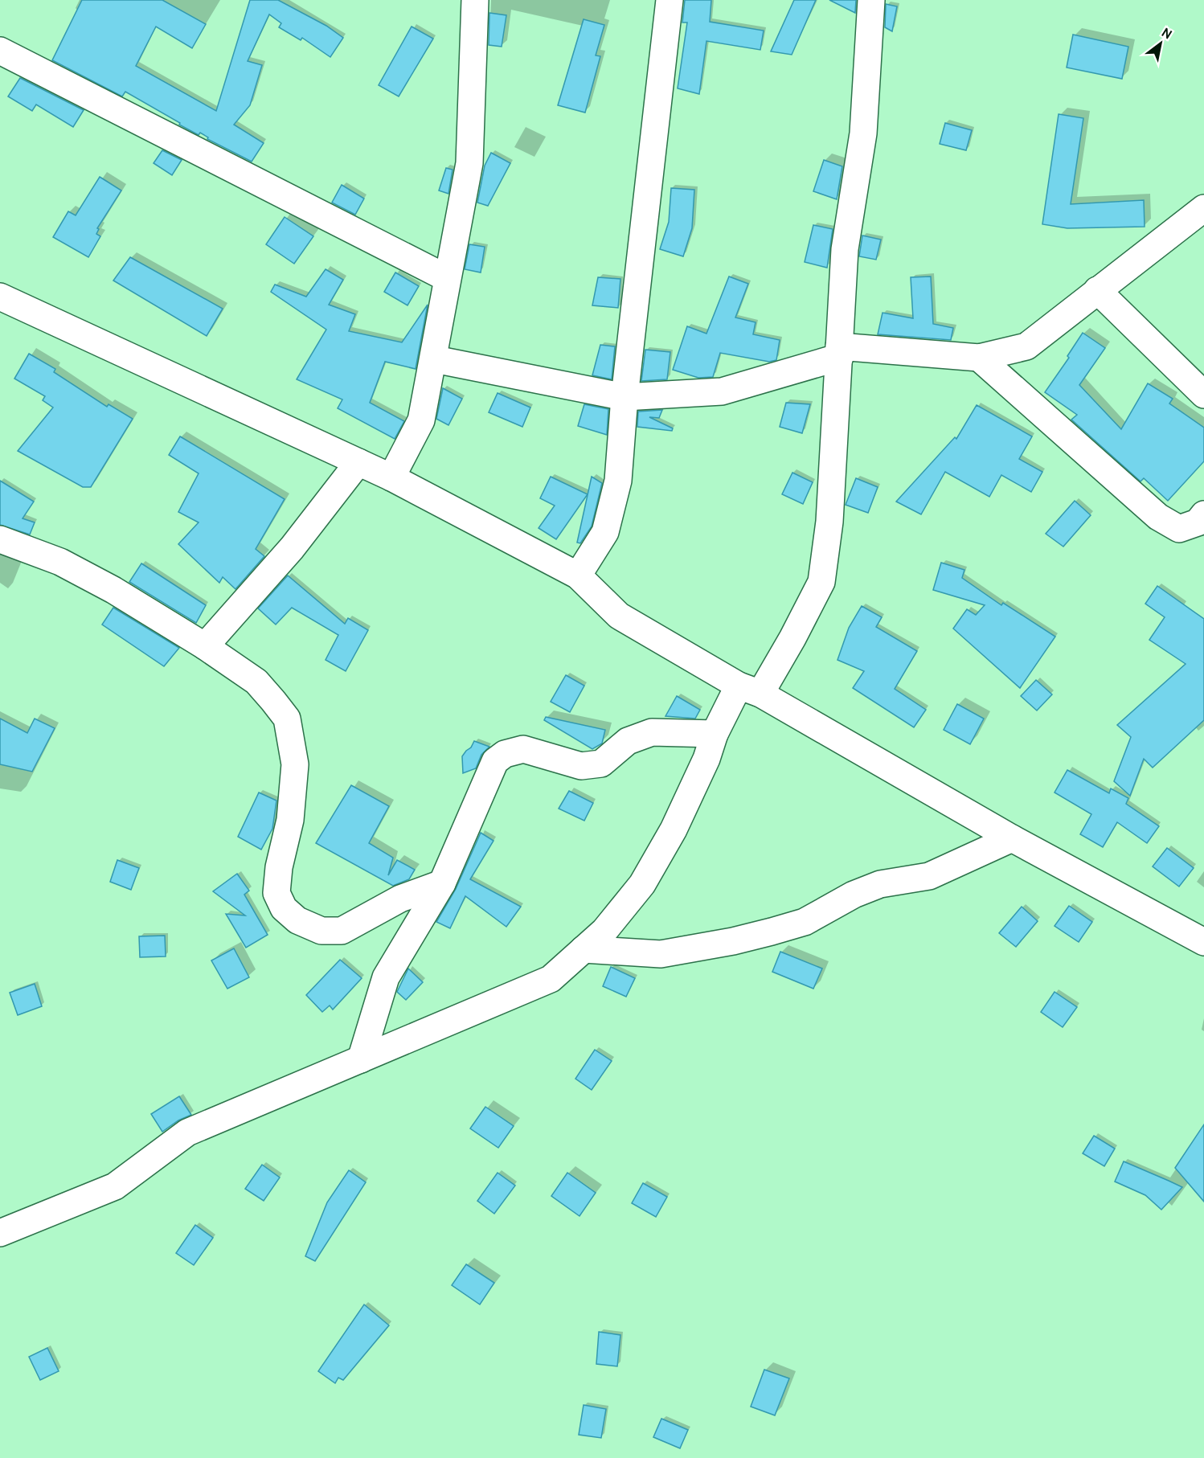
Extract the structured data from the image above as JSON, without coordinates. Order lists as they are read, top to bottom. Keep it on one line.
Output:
{"north":"top right"}
